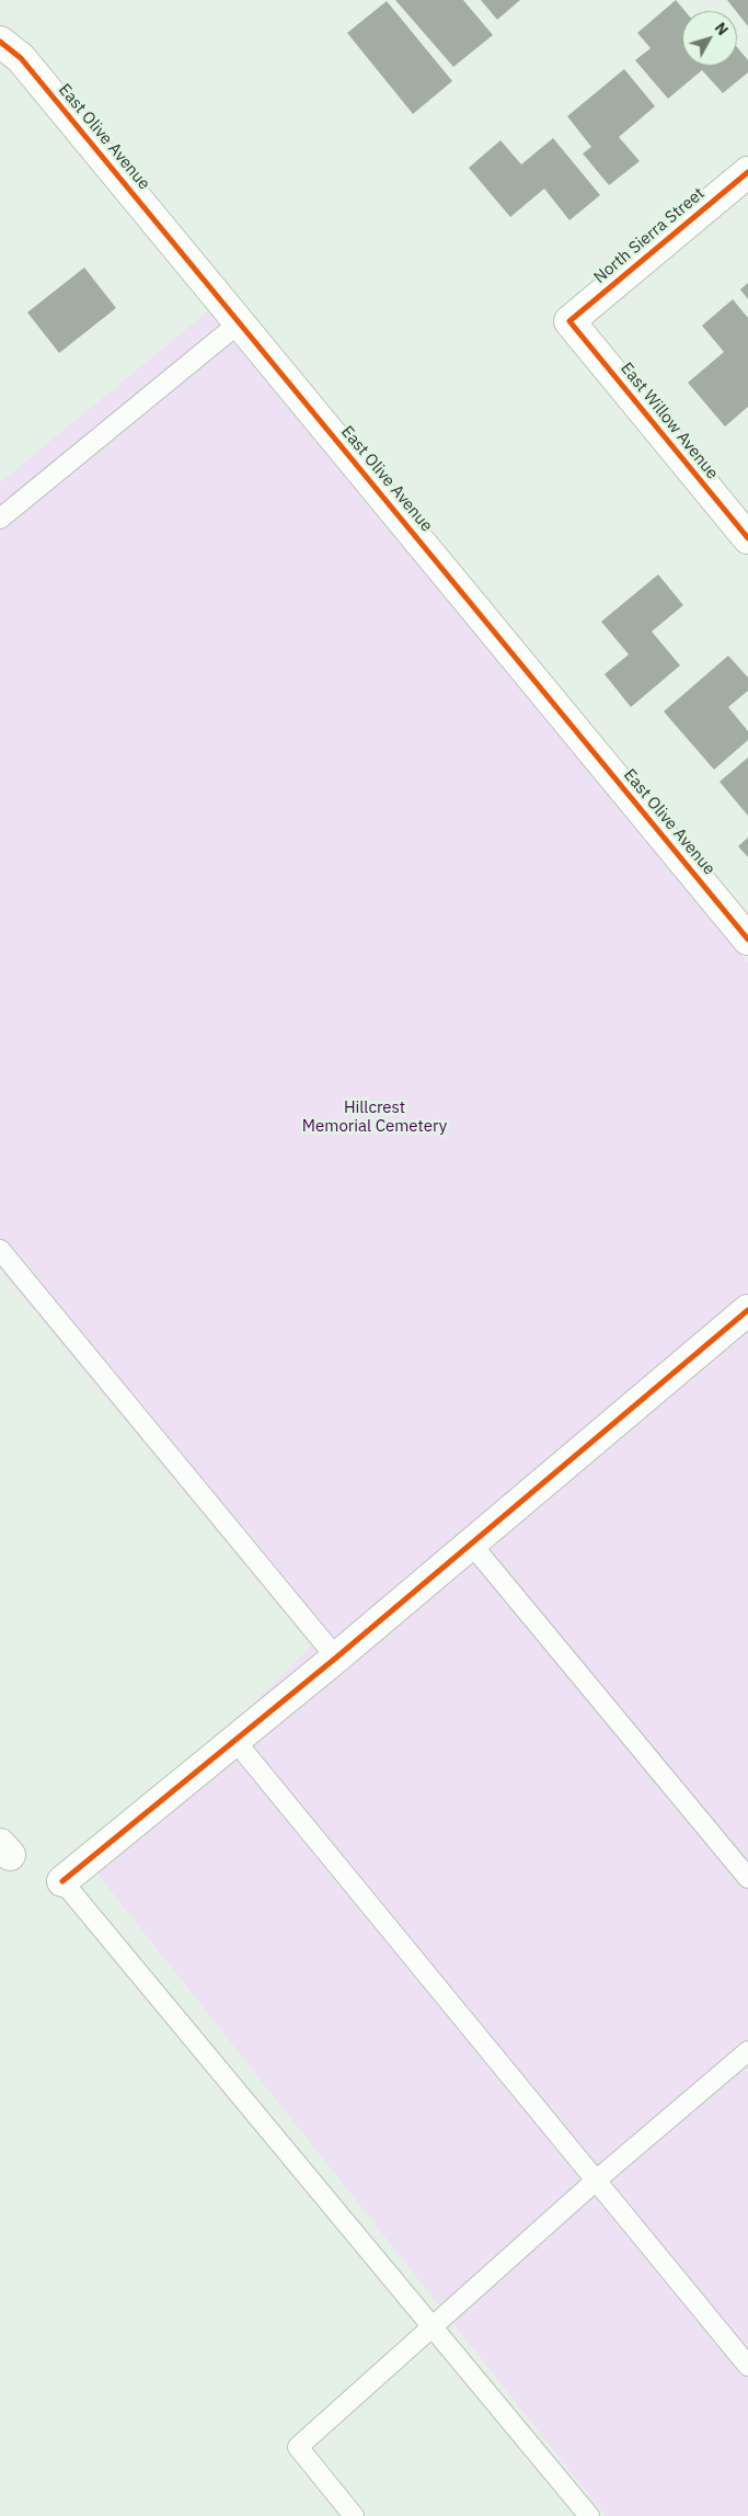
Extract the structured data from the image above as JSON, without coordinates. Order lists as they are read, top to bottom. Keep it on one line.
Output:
{"streets":{"street":["East Olive Avenue","North Sierra Street","East Willow Avenue"]},"crossings":[["North Sierra Street","East Willow Avenue"]],"parks":["Hillcrest Memorial Cemetery"],"north":"top right"}
